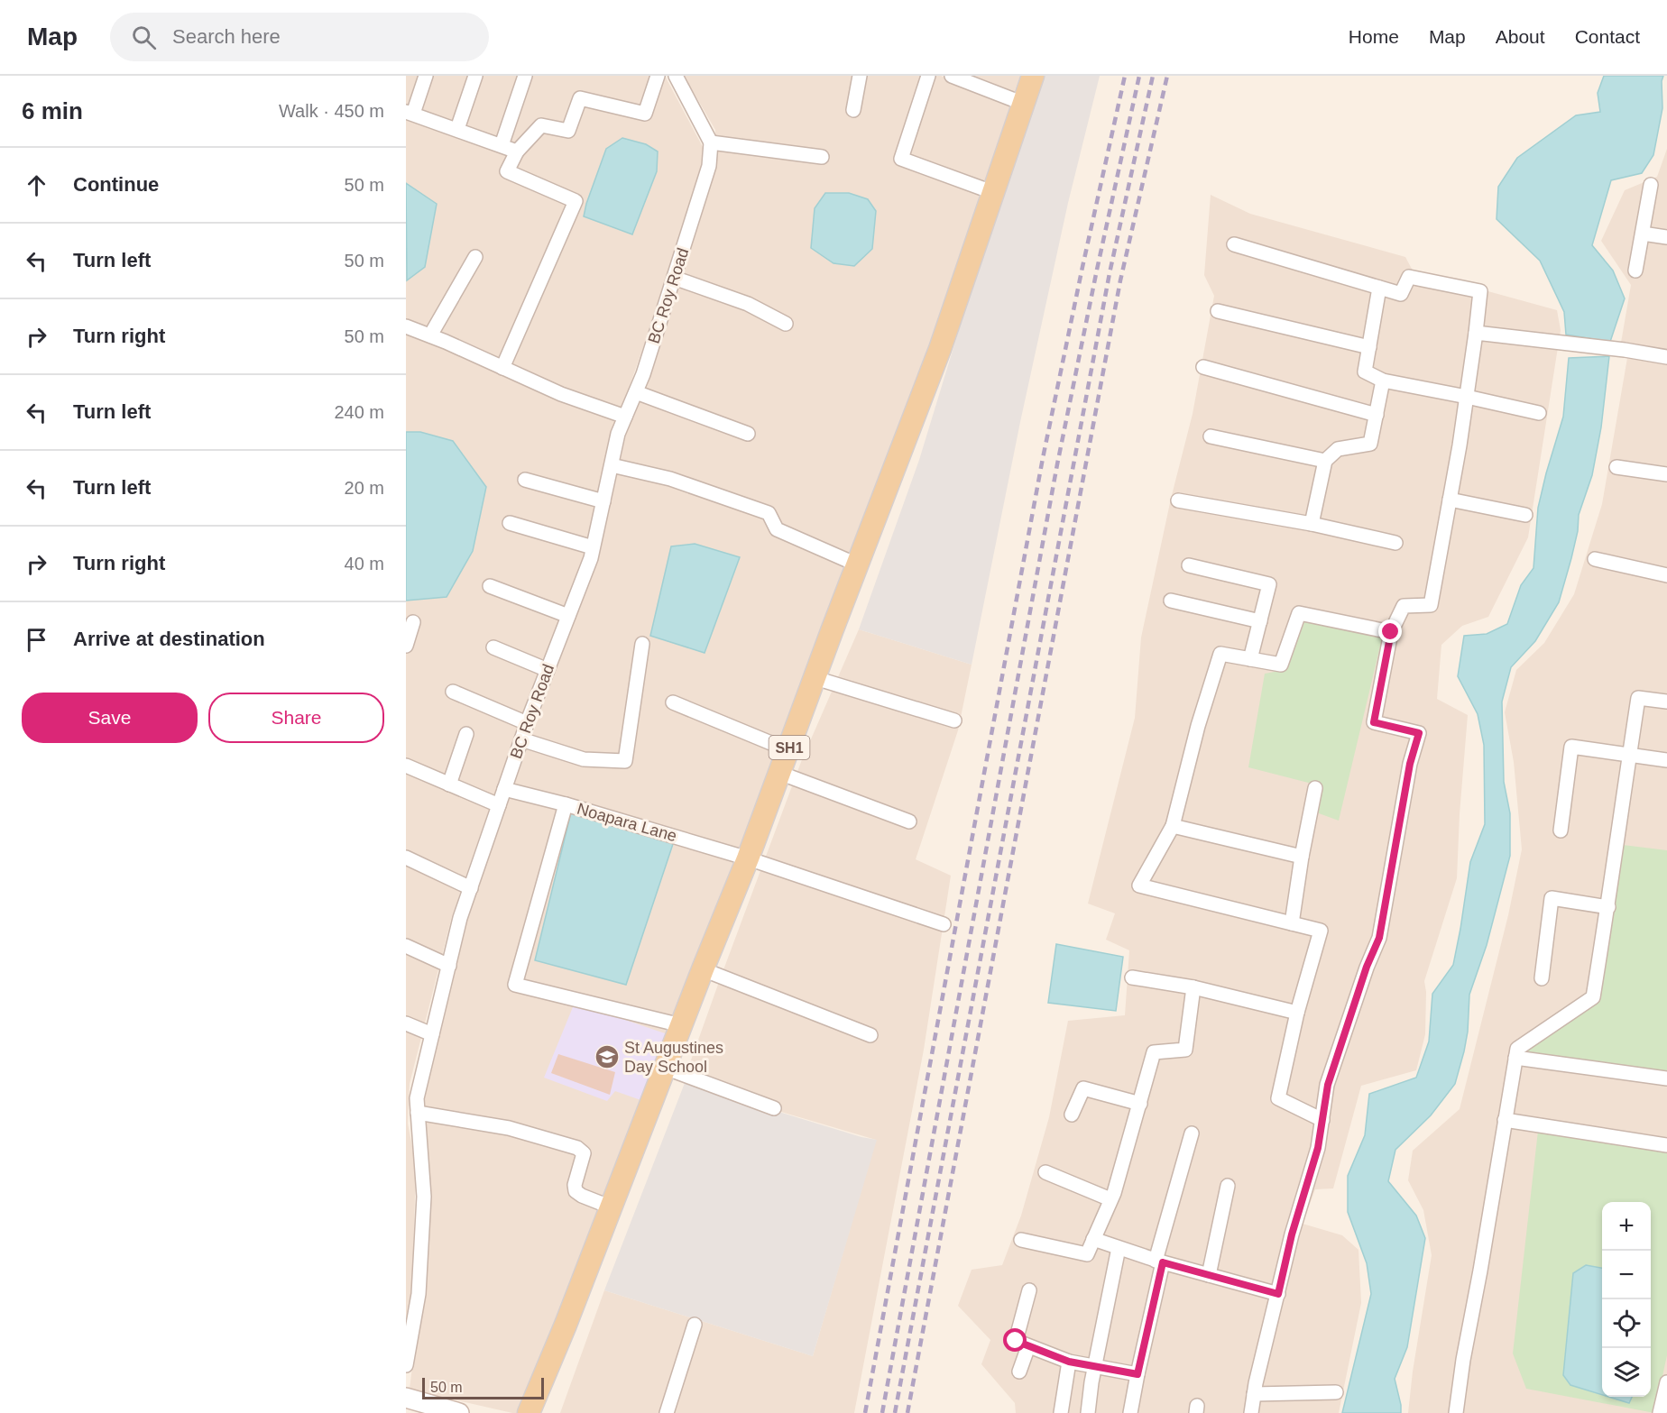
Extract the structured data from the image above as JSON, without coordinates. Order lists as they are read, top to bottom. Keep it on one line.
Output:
{"streets":{"main road":["SH1"],"street":["BC Roy Road","Noapara Lane"]},"crossings":[["BC Roy Road","Noapara Lane"],["SH1","Noapara Lane"]],"places":{"school or university":["St Augustines Day School"]},"scale_bar":"50 m","page":{"header":"Map","search":"Search here","nav":["Home","Map","About","Contact"],"heading":["6 min","Walk · 450 m"],"list":[["Continue","50 m"],["Turn left","50 m"],["Turn right","50 m"],["Turn left","240 m"],["Turn left","20 m"],["Turn right","40 m"],"Arrive at destination"],"buttons":["Save","Share"],"map_buttons":["+","−"],"scale":"50 m"}}
